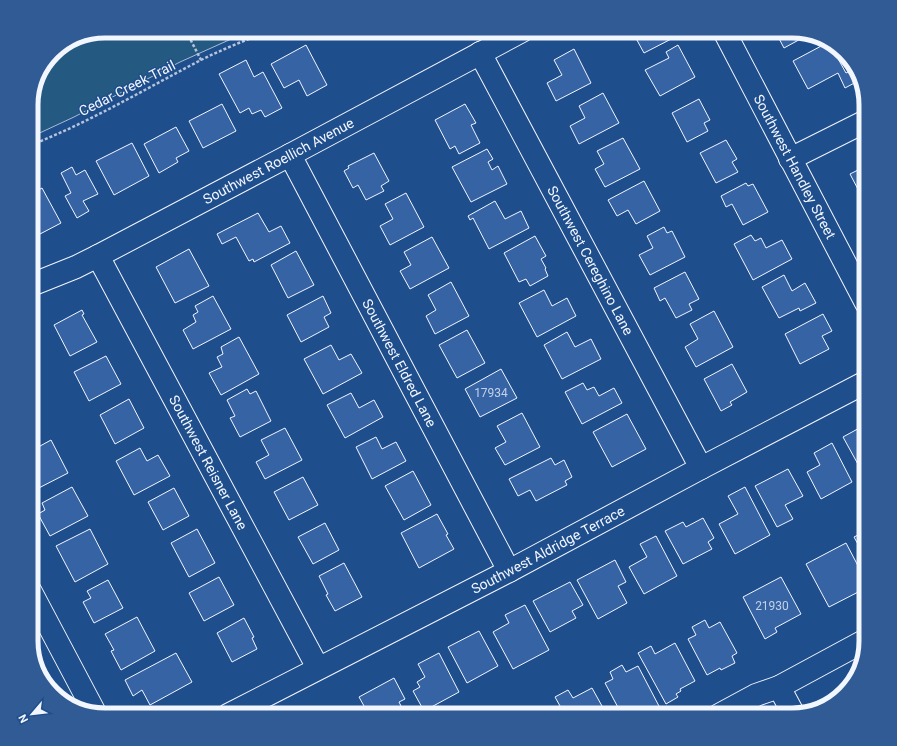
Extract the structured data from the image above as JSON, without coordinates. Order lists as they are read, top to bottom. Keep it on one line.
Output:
{"streets":{"street":["Southwest Roellich Avenue","Southwest Handley Street","Southwest Cereghino Lane","Southwest Eldred Lane","Southwest Reisner Lane","Southwest Aldridge Terrace"],"path":["Cedar Creek Trail"]},"crossings":[["Southwest Roellich Avenue","Southwest Cereghino Lane"],["Southwest Roellich Avenue","Southwest Eldred Lane"],["Southwest Roellich Avenue","Southwest Reisner Lane"],["Southwest Cereghino Lane","Southwest Aldridge Terrace"],["Southwest Eldred Lane","Southwest Aldridge Terrace"],["Southwest Reisner Lane","Southwest Aldridge Terrace"]],"house_numbers":["17934","21930"],"north":"bottom left"}
